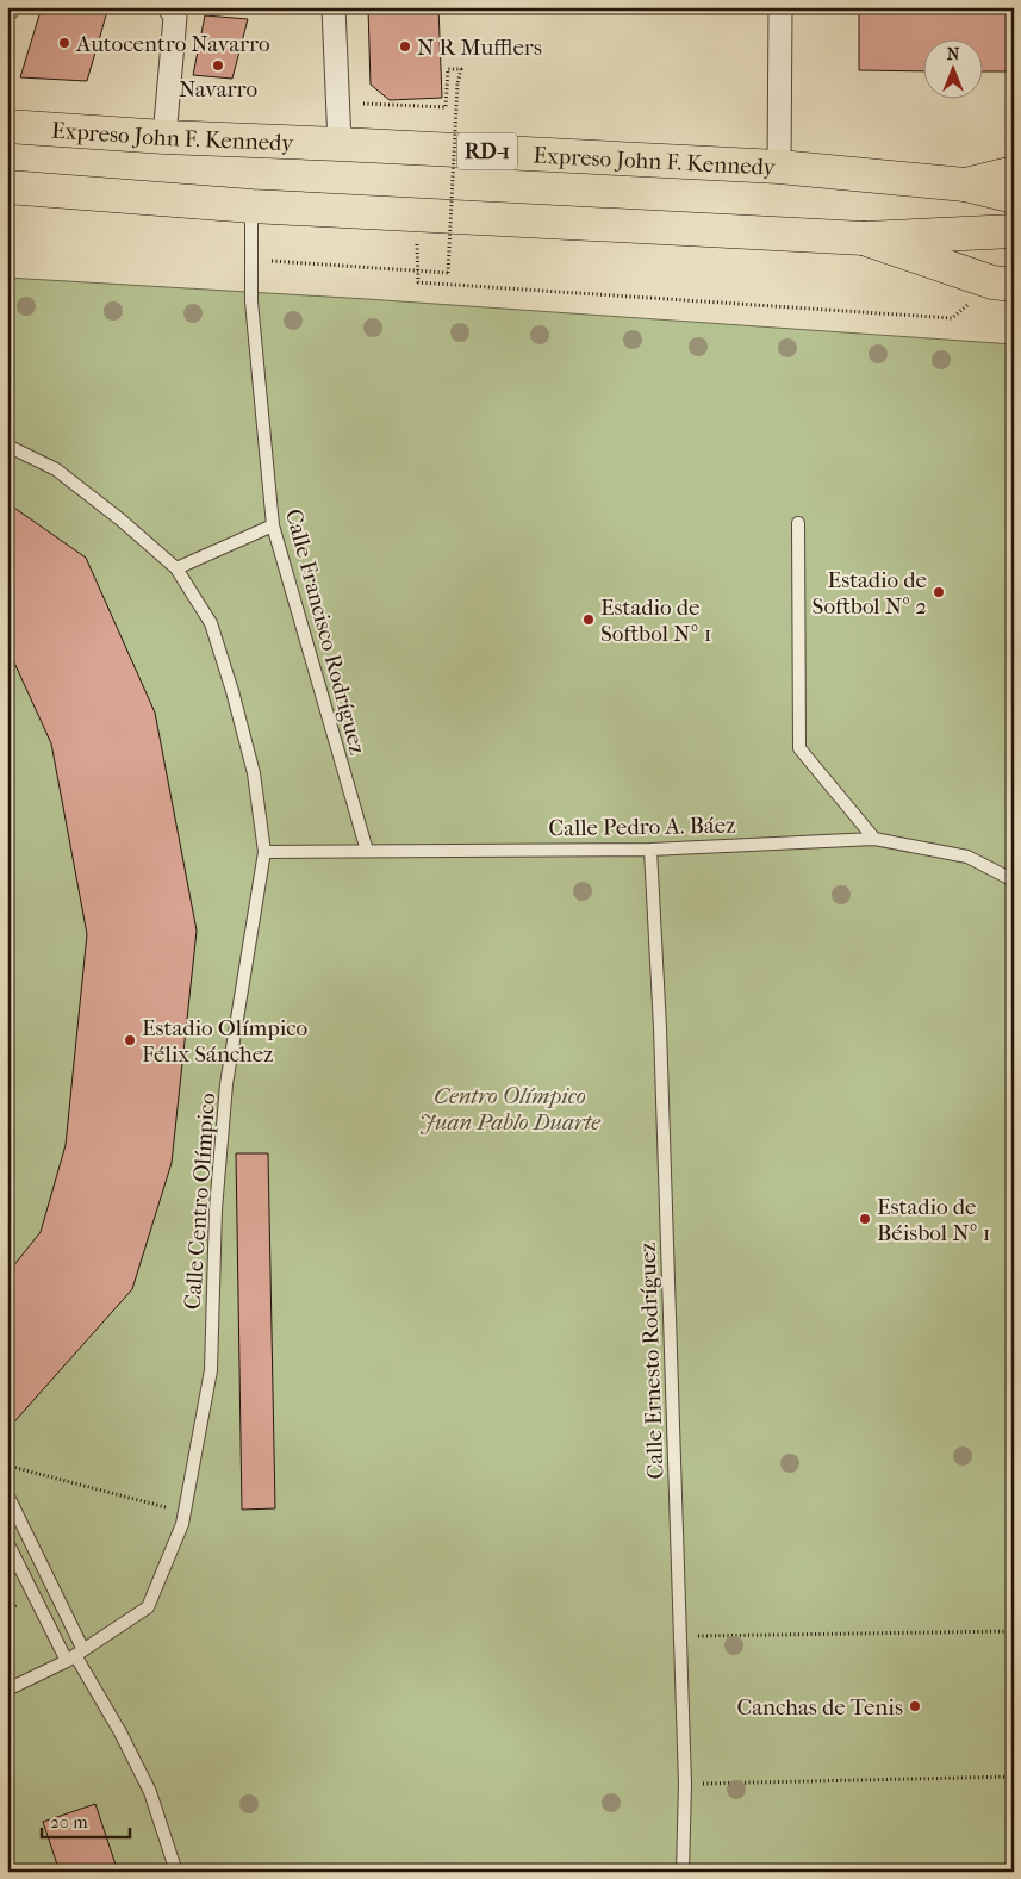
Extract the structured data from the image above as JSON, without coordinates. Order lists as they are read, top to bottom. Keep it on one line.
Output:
{"streets":{"main road":["Expreso John F. Kennedy","RD-1"],"lane":["Calle Francisco Rodríguez","Calle Pedro A. Báez","Calle Centro Olímpico","Calle Ernesto Rodríguez"]},"crossings":[["Expreso John F. Kennedy","RD-1"],["Calle Francisco Rodríguez","Calle Pedro A. Báez"],["Calle Pedro A. Báez","Calle Centro Olímpico"],["Calle Pedro A. Báez","Calle Ernesto Rodríguez"]],"parks":["Centro Olímpico Juan Pablo Duarte"],"places":["Autocentro Navarro","N R Mufflers","Navarro","Estadio de Softbol Nº 2","Estadio de Softbol Nº 1","Estadio Olímpico Félix Sánchez","Estadio de Béisbol Nº 1","Canchas de Tenis"],"scale_bar":"20 m","north":"top"}
